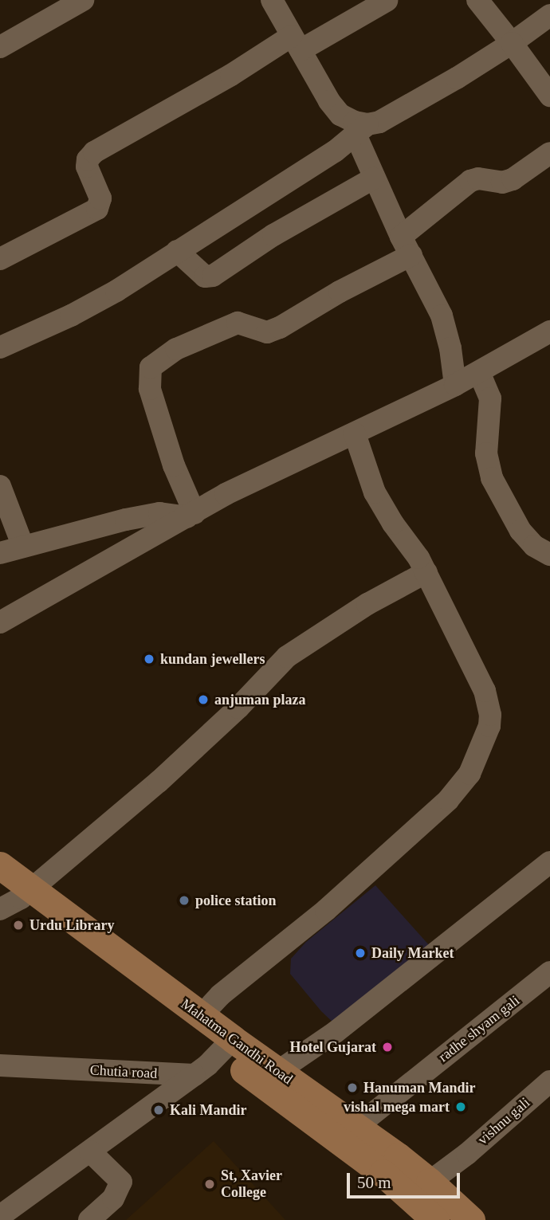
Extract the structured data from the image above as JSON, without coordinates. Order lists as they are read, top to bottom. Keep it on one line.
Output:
{"streets":{"main road":["Mahatma Gandhi Road"],"street":["radhe shyam gali","Chutia road","vishnu gali"]},"crossings":[["radhe shyam gali","Mahatma Gandhi Road"],["Mahatma Gandhi Road","vishnu gali"]],"places":["kundan jewellers","anjuman plaza","police station","Urdu Library","Daily Market","Hotel Gujarat","Hanuman Mandir","vishal mega mart","Kali Mandir","St, Xavier College"],"scale_bar":"50 m"}
